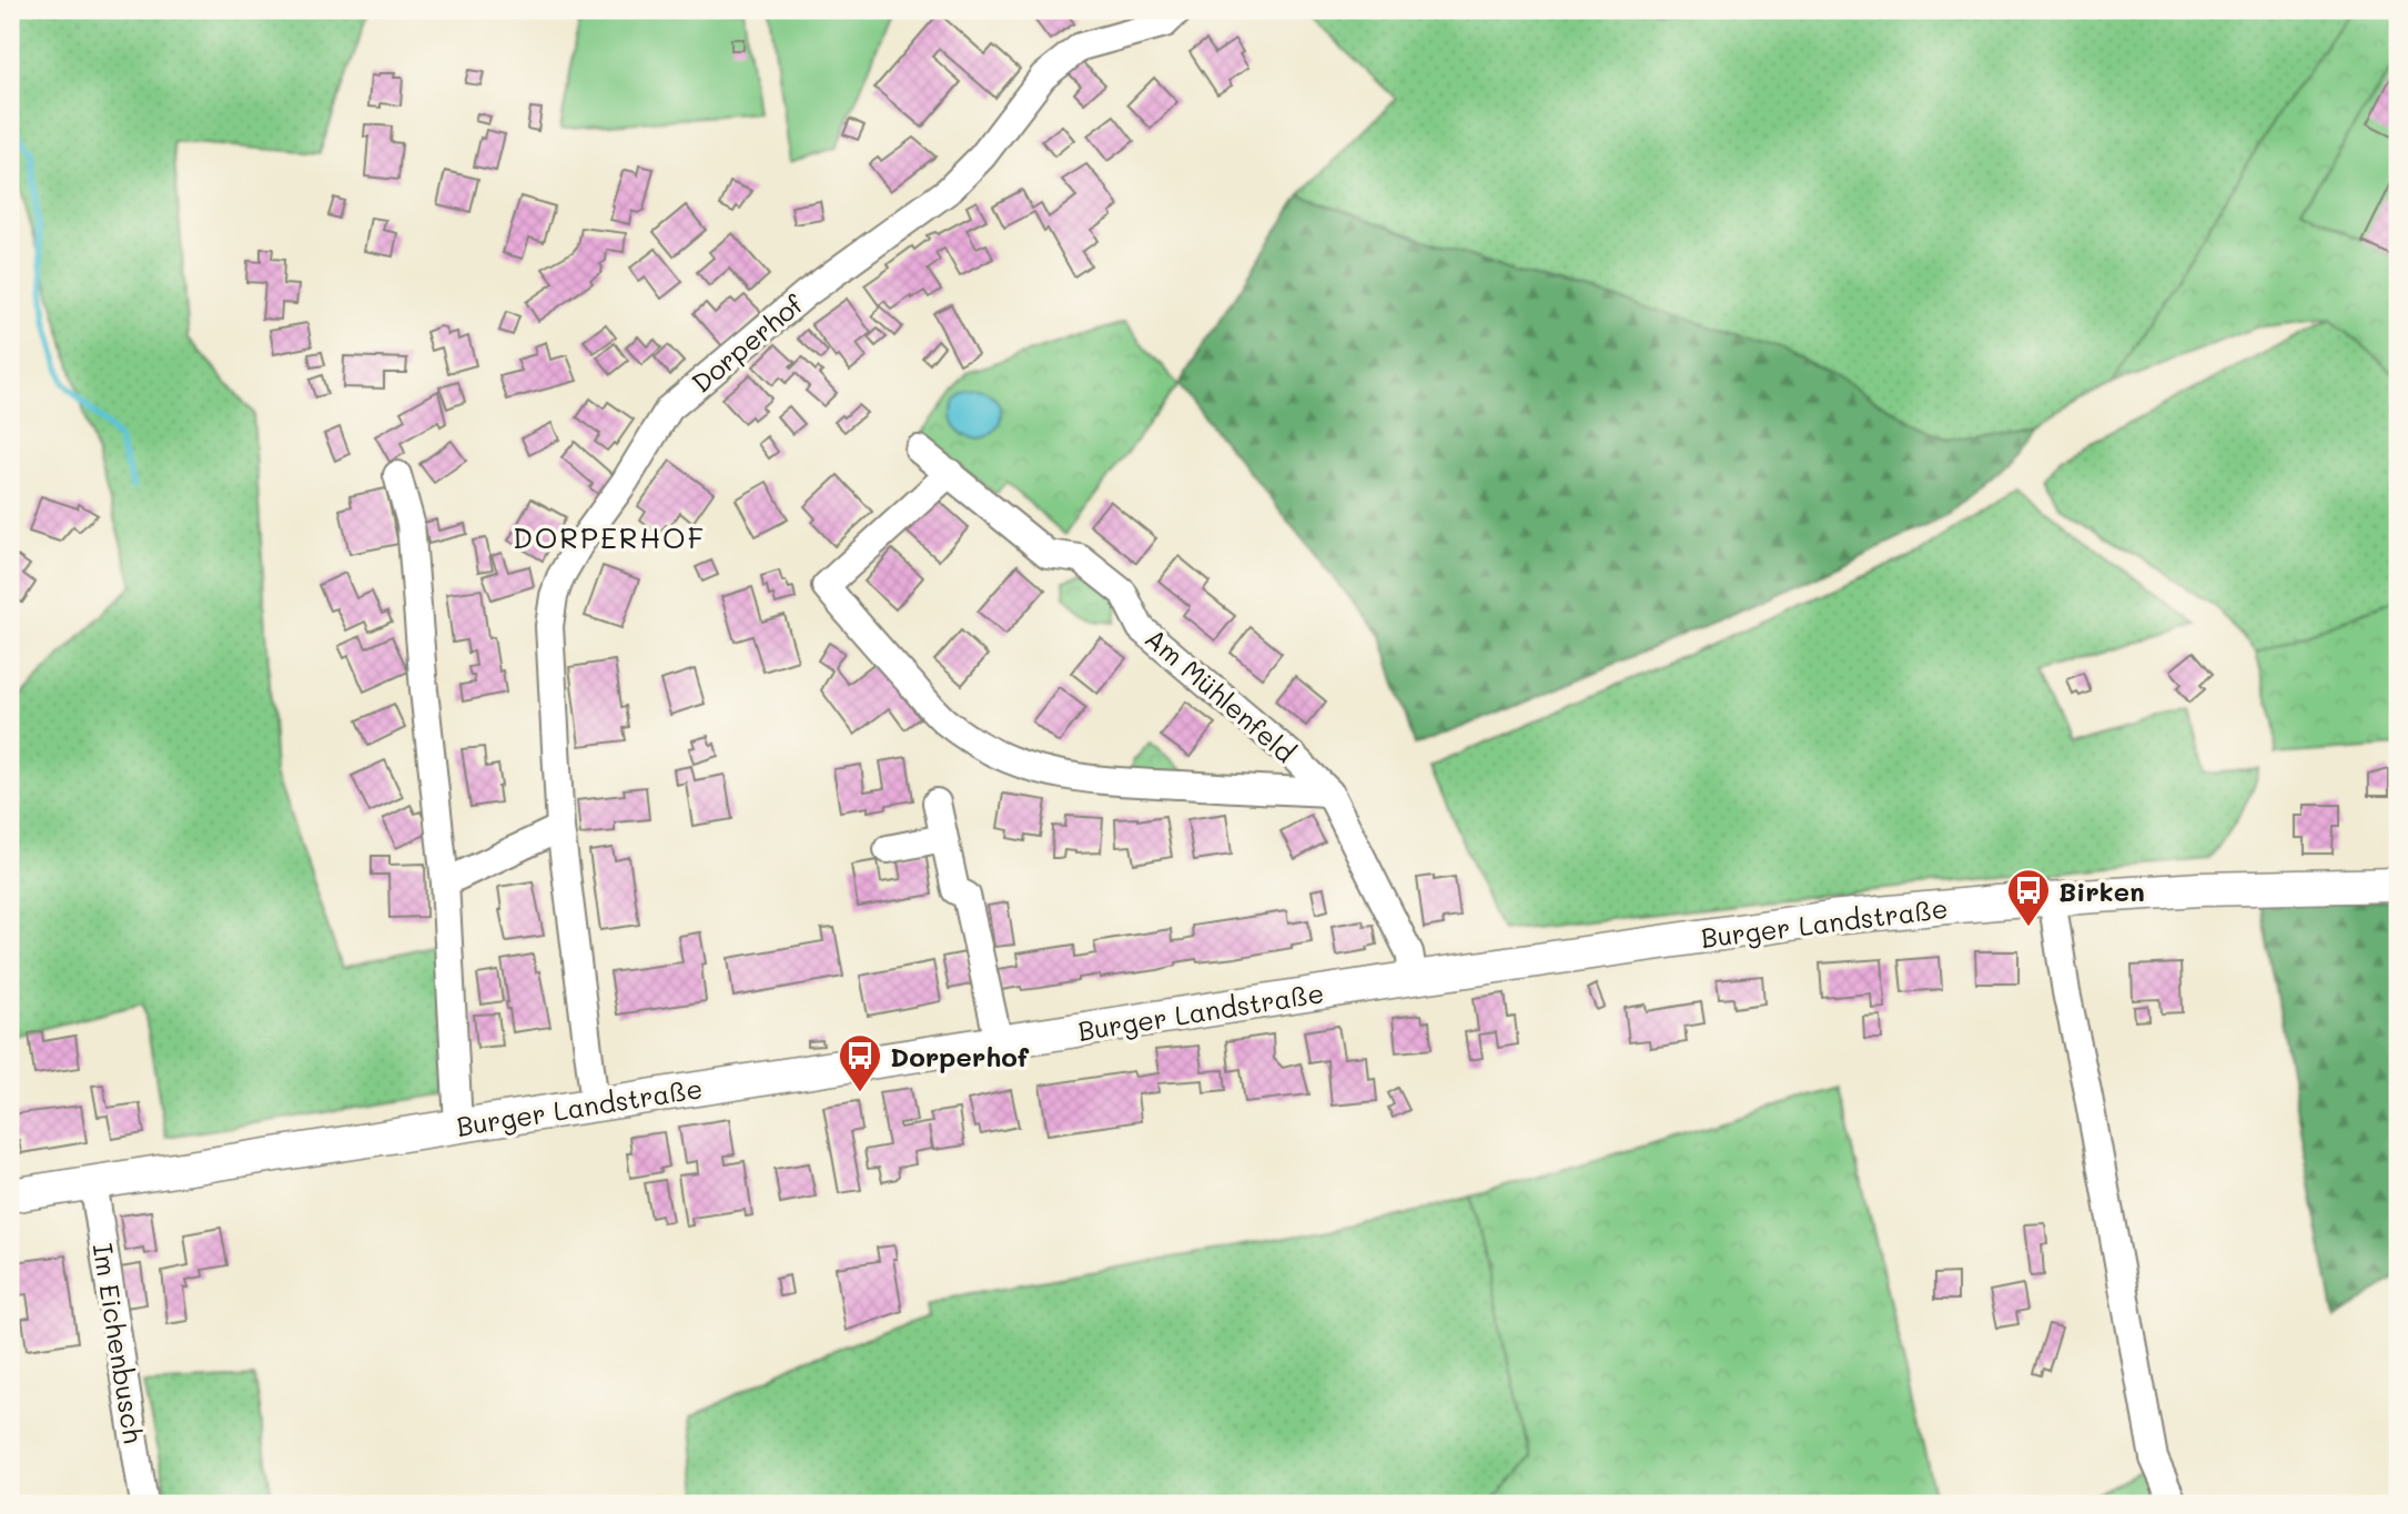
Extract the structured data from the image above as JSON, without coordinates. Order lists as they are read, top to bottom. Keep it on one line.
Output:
{"streets":{"main road":["Burger Landstraße"],"street":["Dorperhof","Am Mühlenfeld","Im Eichenbusch"]},"crossings":[["Dorperhof","Burger Landstraße"],["Am Mühlenfeld","Burger Landstraße"],["Burger Landstraße","Im Eichenbusch"]],"districts":["DORPERHOF"],"places":{"bus stop":["Birken","Dorperhof"]}}
